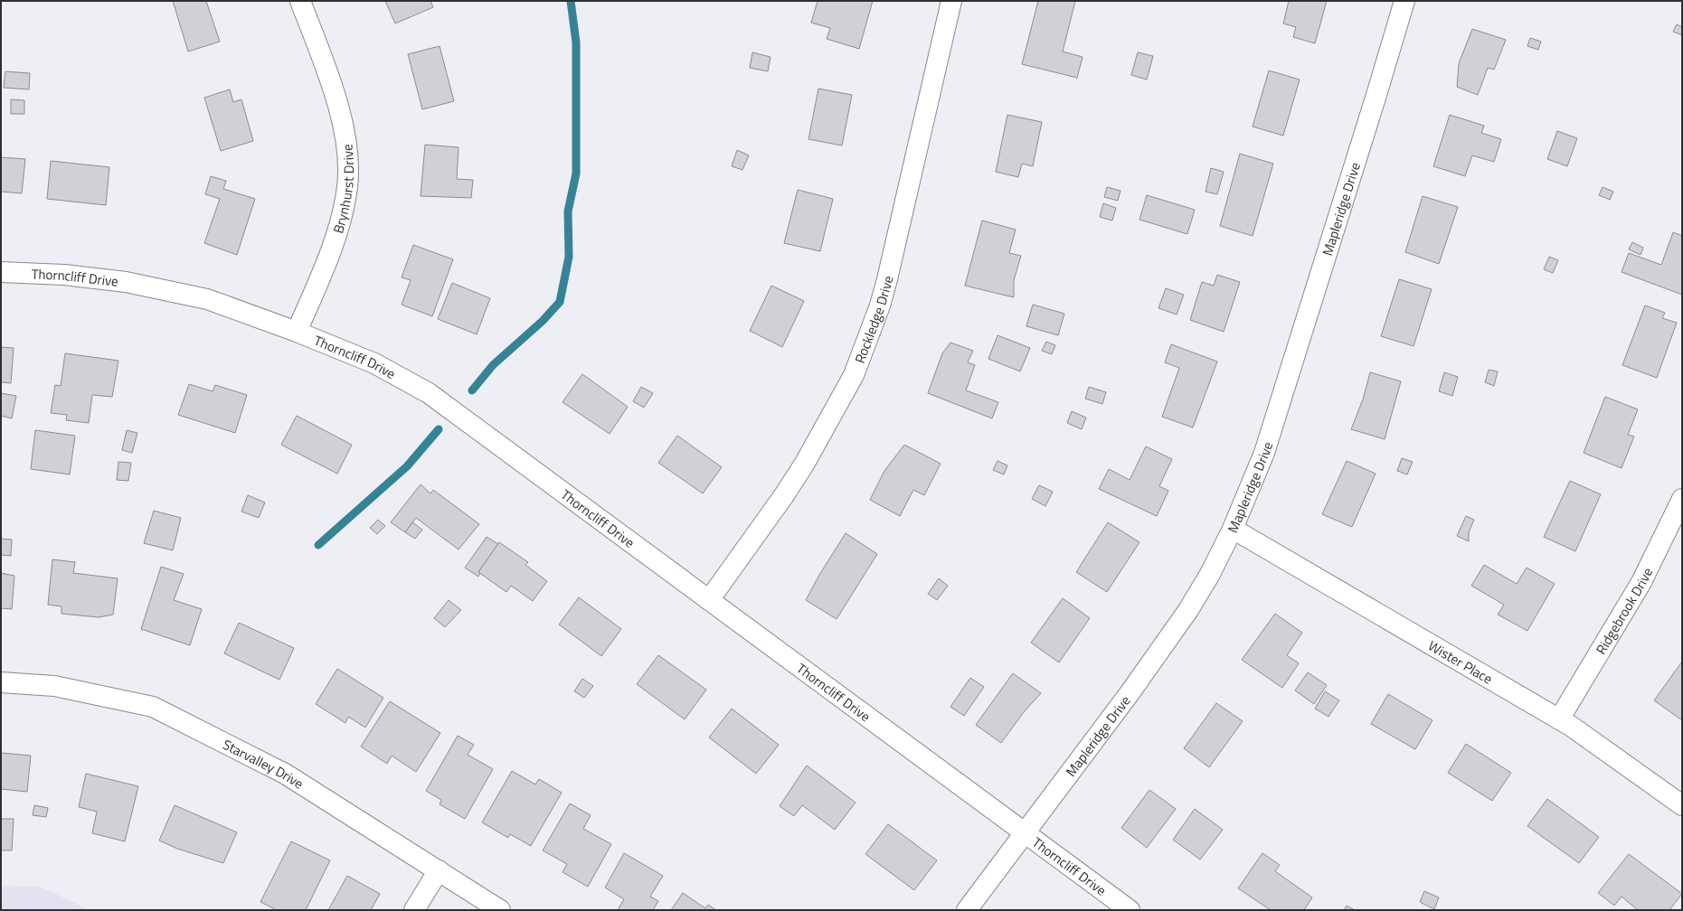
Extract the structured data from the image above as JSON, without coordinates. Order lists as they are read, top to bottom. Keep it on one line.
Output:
{"streets":{"street":["Brynhurst Drive","Mapleridge Drive","Thorncliff Drive","Rockledge Drive","Ridgebrook Drive","Wister Place","Starvalley Drive"]},"crossings":[["Brynhurst Drive","Thorncliff Drive"],["Mapleridge Drive","Thorncliff Drive"],["Mapleridge Drive","Wister Place"],["Thorncliff Drive","Rockledge Drive"],["Ridgebrook Drive","Wister Place"]]}
